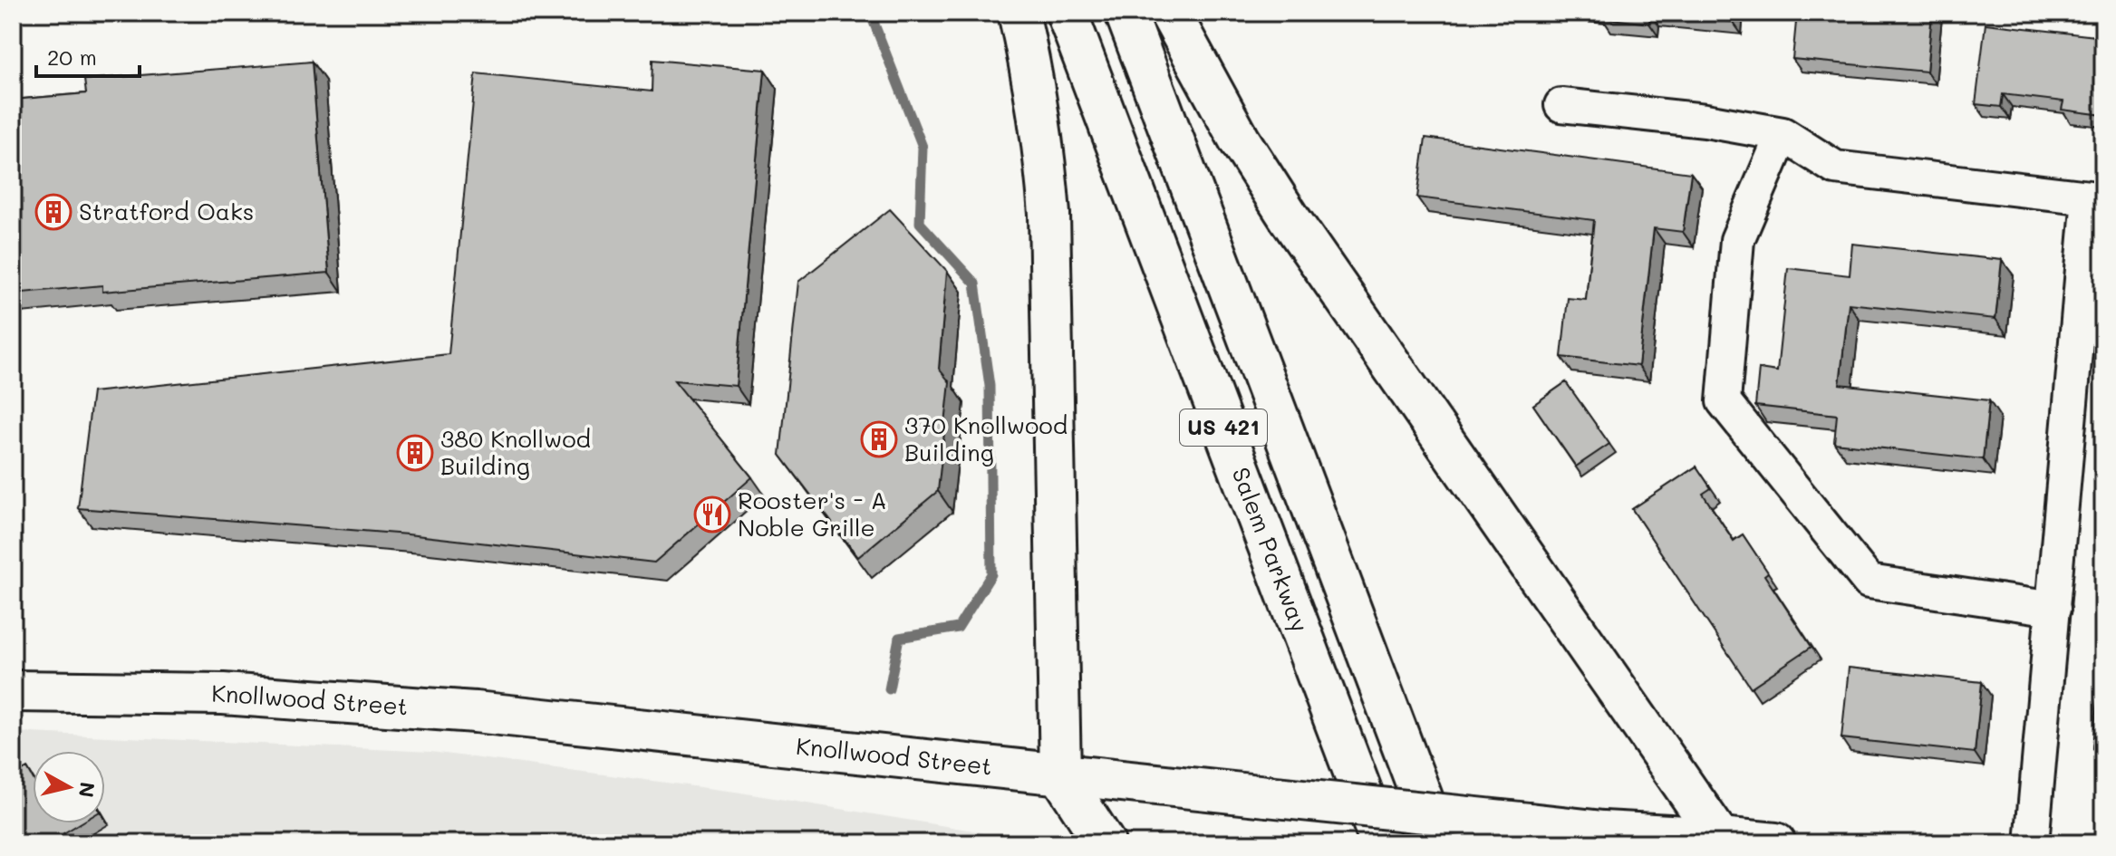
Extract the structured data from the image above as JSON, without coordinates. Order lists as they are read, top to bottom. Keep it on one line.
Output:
{"streets":{"main road":["US 421","Salem Parkway","Knollwood Street"]},"places":{"building":["Stratford Oaks","370 Knollwood Building","380 Knollwod Building"],"restaurant":["Rooster's - A Noble Grille"]},"scale_bar":"20 m","north":"right"}
